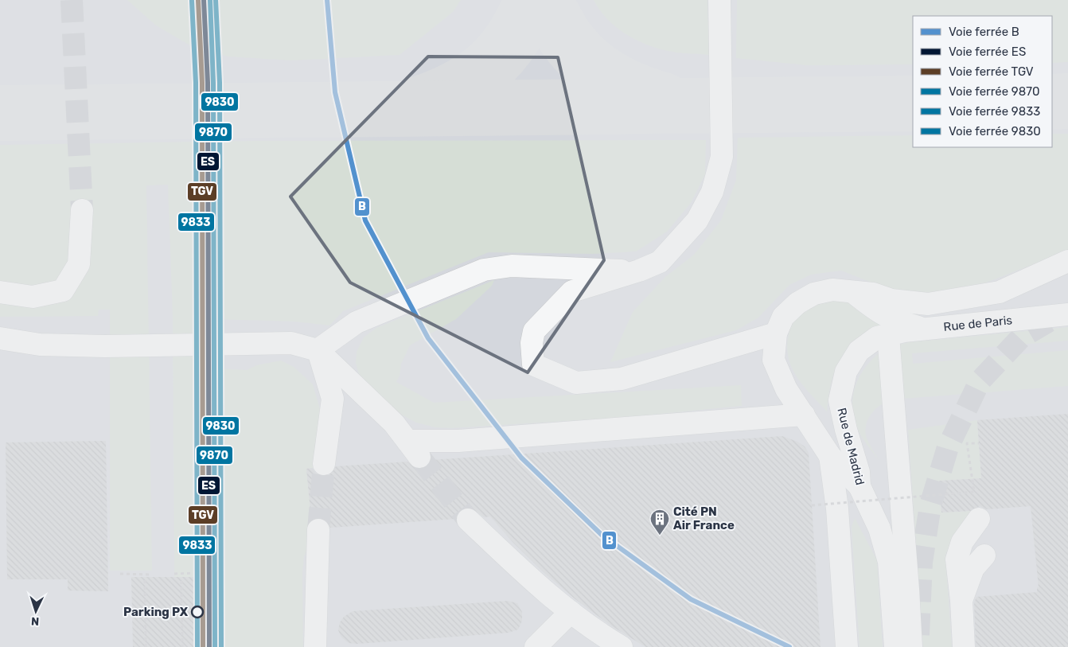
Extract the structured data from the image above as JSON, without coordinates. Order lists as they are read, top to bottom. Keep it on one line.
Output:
{"streets":{"street":["Rue de Paris","Rue de Madrid"]},"crossings":[["Rue de Paris","Rue de Madrid"]],"places":{"building":["Cité PN Air France"],"other":["Parking PX"]},"lines":["rail line B","rail line ES","rail line TGV","rail line 9870","rail line 9830","rail line 9833"],"legend":["Voie ferrée B","Voie ferrée ES","Voie ferrée TGV","Voie ferrée 9870","Voie ferrée 9833","Voie ferrée 9830"],"north":"bottom"}
